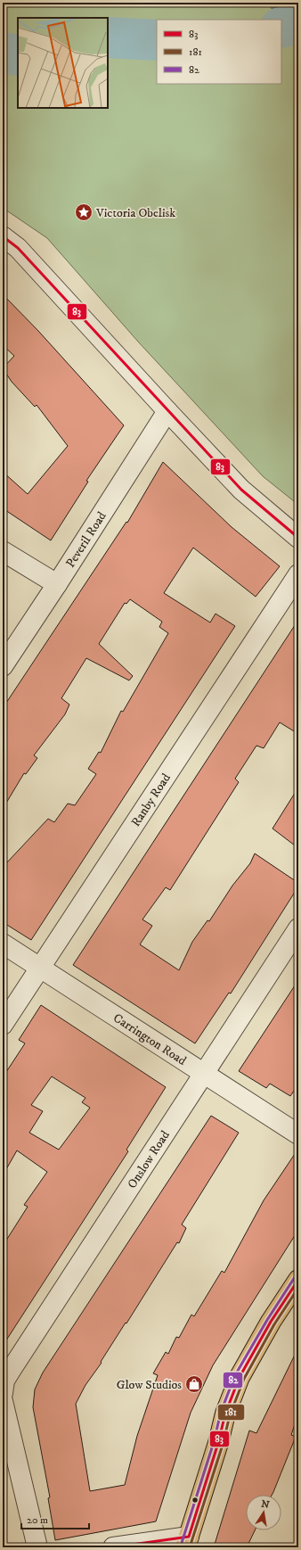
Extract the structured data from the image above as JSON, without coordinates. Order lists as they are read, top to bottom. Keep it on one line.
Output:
{"streets":{"street":["Peveril Road","Ranby Road","Carrington Road","Onslow Road"]},"crossings":[["Ranby Road","Carrington Road"],["Carrington Road","Onslow Road"]],"places":{"place":["Victoria Obelisk"],"shop":["Glow Studios"]},"lines":["transit line 83","transit line 82","transit line 181"],"legend":["83","181","82"],"scale_bar":"20 m","north":"top"}
